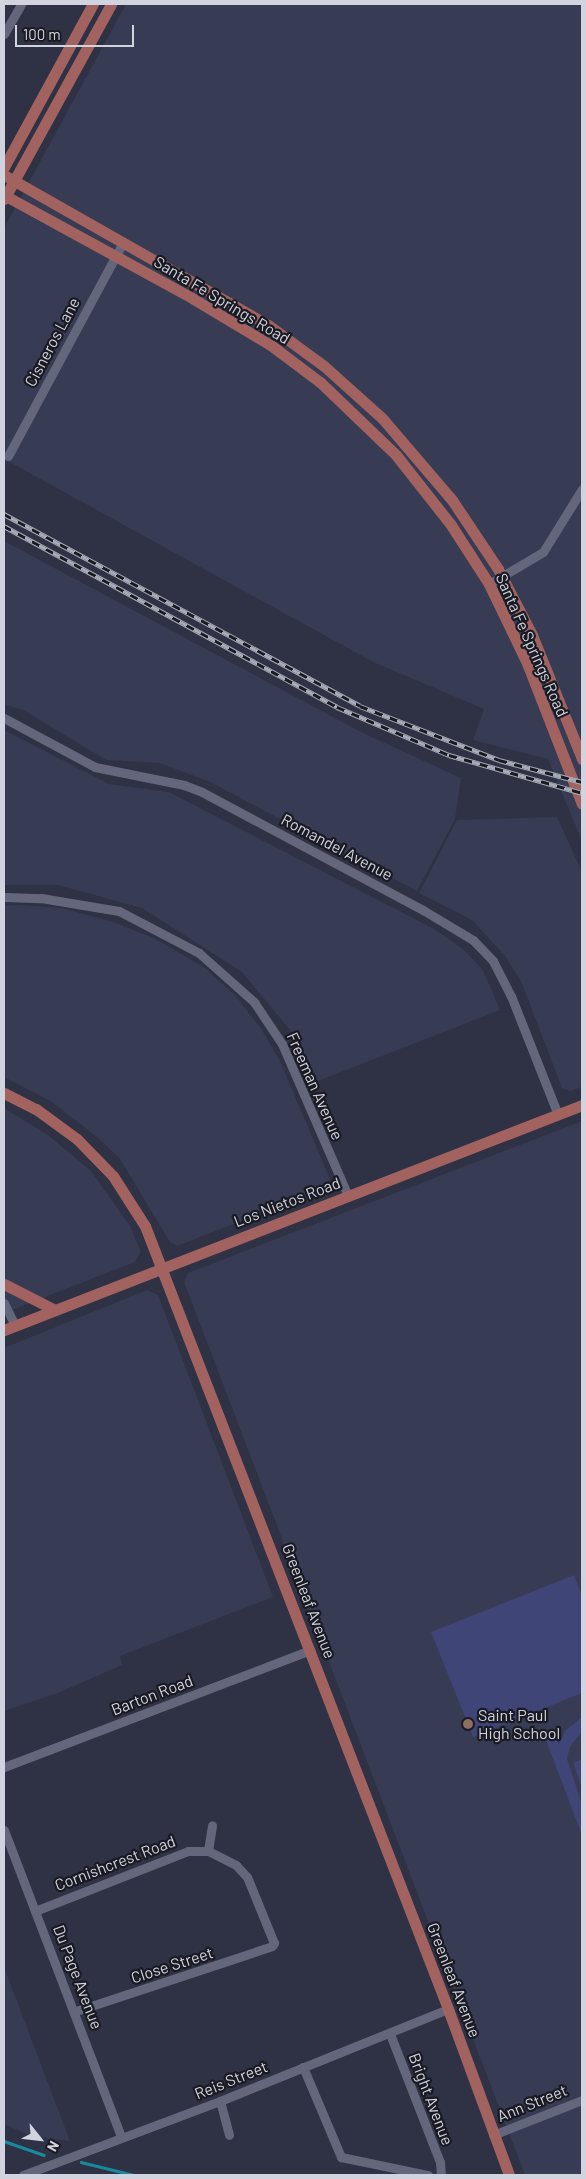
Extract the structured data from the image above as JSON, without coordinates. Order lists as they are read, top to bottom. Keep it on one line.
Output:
{"streets":{"main road":["Santa Fe Springs Road","Los Nietos Road","Greenleaf Avenue"],"street":["Cisneros Lane","Romandel Avenue","Freeman Avenue","Barton Road","Cornishcrest Road","Close Street","Du Page Avenue","Reis Street","Bright Avenue","Ann Street"]},"crossings":[["Santa Fe Springs Road","Cisneros Lane"],["Romandel Avenue","Los Nietos Road"],["Freeman Avenue","Los Nietos Road"],["Los Nietos Road","Greenleaf Avenue"],["Greenleaf Avenue","Barton Road"],["Greenleaf Avenue","Reis Street"],["Greenleaf Avenue","Ann Street"],["Cornishcrest Road","Close Street"],["Cornishcrest Road","Du Page Avenue"],["Close Street","Du Page Avenue"],["Du Page Avenue","Reis Street"],["Reis Street","Bright Avenue"]],"places":["Saint Paul High School"],"scale_bar":"100 m","north":"bottom right"}
